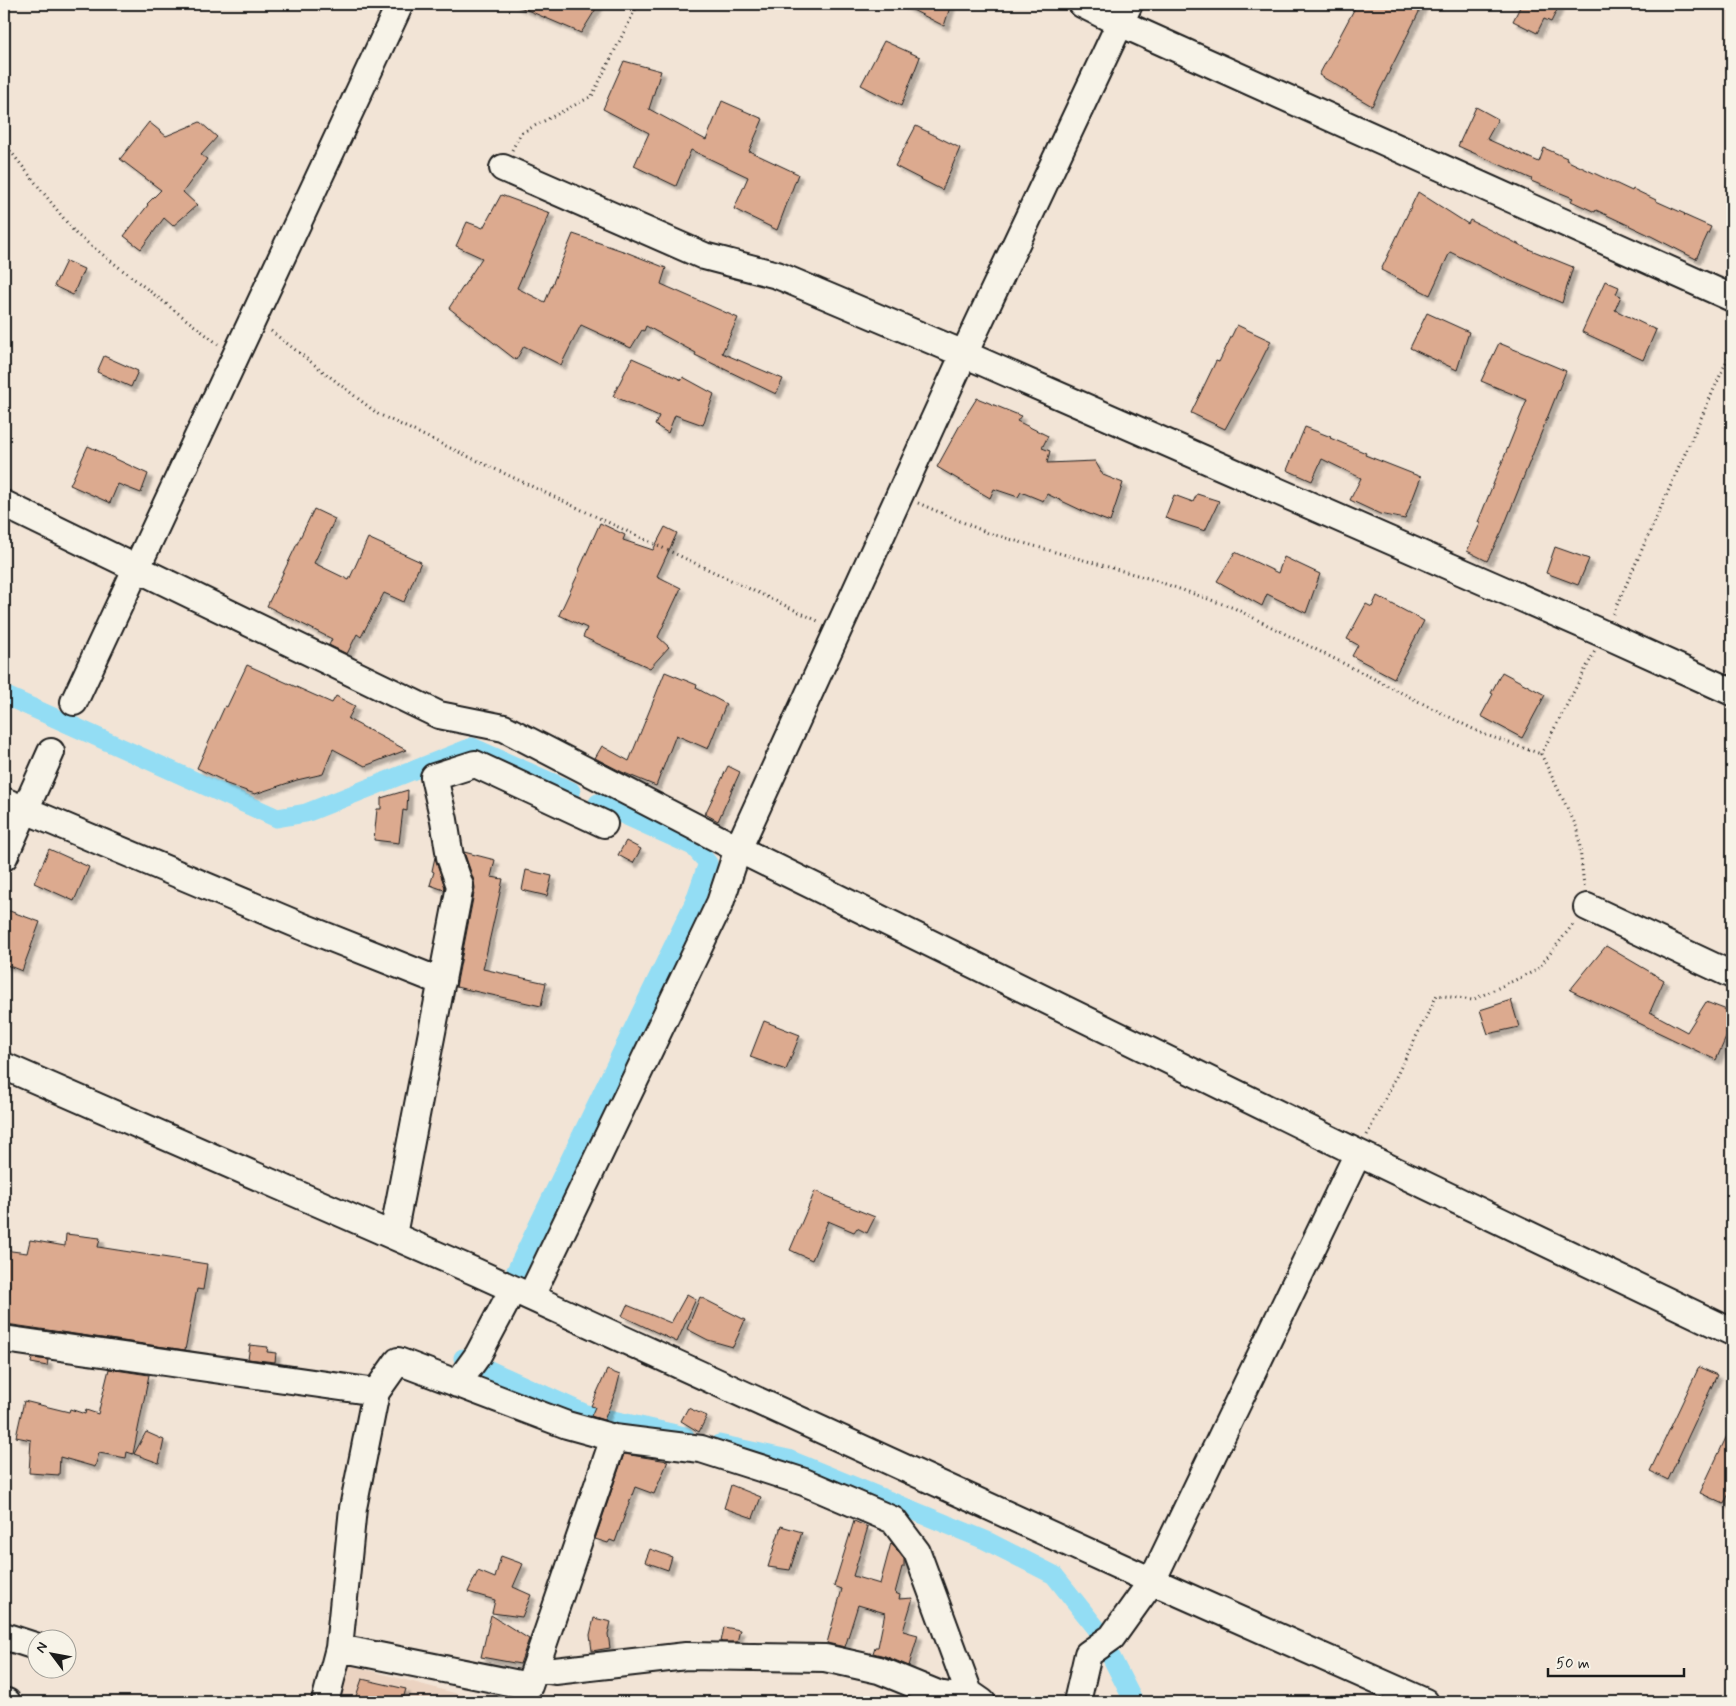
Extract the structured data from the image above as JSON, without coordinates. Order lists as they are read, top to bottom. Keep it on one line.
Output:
{"scale_bar":"50 m","north":"top left"}
